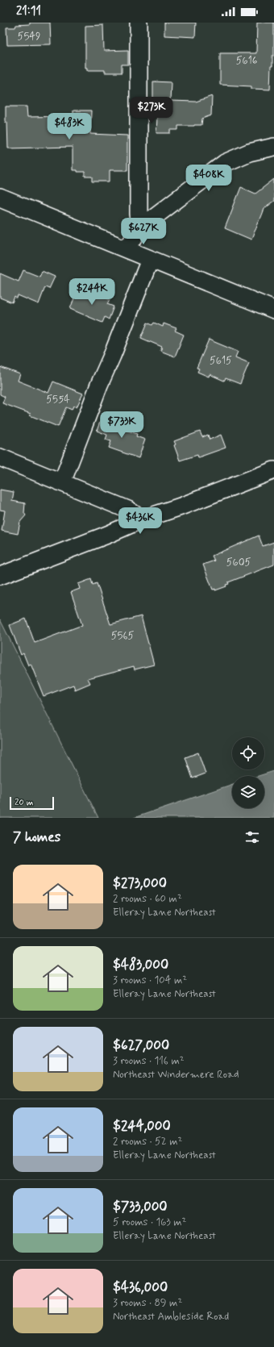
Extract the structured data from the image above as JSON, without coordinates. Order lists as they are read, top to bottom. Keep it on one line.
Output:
{"house_numbers":["5549","5616","5615","5554","5605","5565"],"scale_bar":"20 m","page":{"status":"21:11","price":["$273K","$483K","$408K","$627K","$244K","$733K","$436K"],"scale":"20 m","heading":"7 homes","list":[{"name":"$273,000","note":"2 rooms · 60 m² · Elleray Lane Northeast"},{"name":"$483,000","note":"3 rooms · 104 m² · Elleray Lane Northeast"},{"name":"$627,000","note":"3 rooms · 116 m² · Northeast Windermere Road"},{"name":"$244,000","note":"2 rooms · 52 m² · Elleray Lane Northeast"},{"name":"$733,000","note":"5 rooms · 163 m² · Elleray Lane Northeast"},{"name":"$436,000","note":"3 rooms · 89 m² · Northeast Ambleside Road"}]}}
